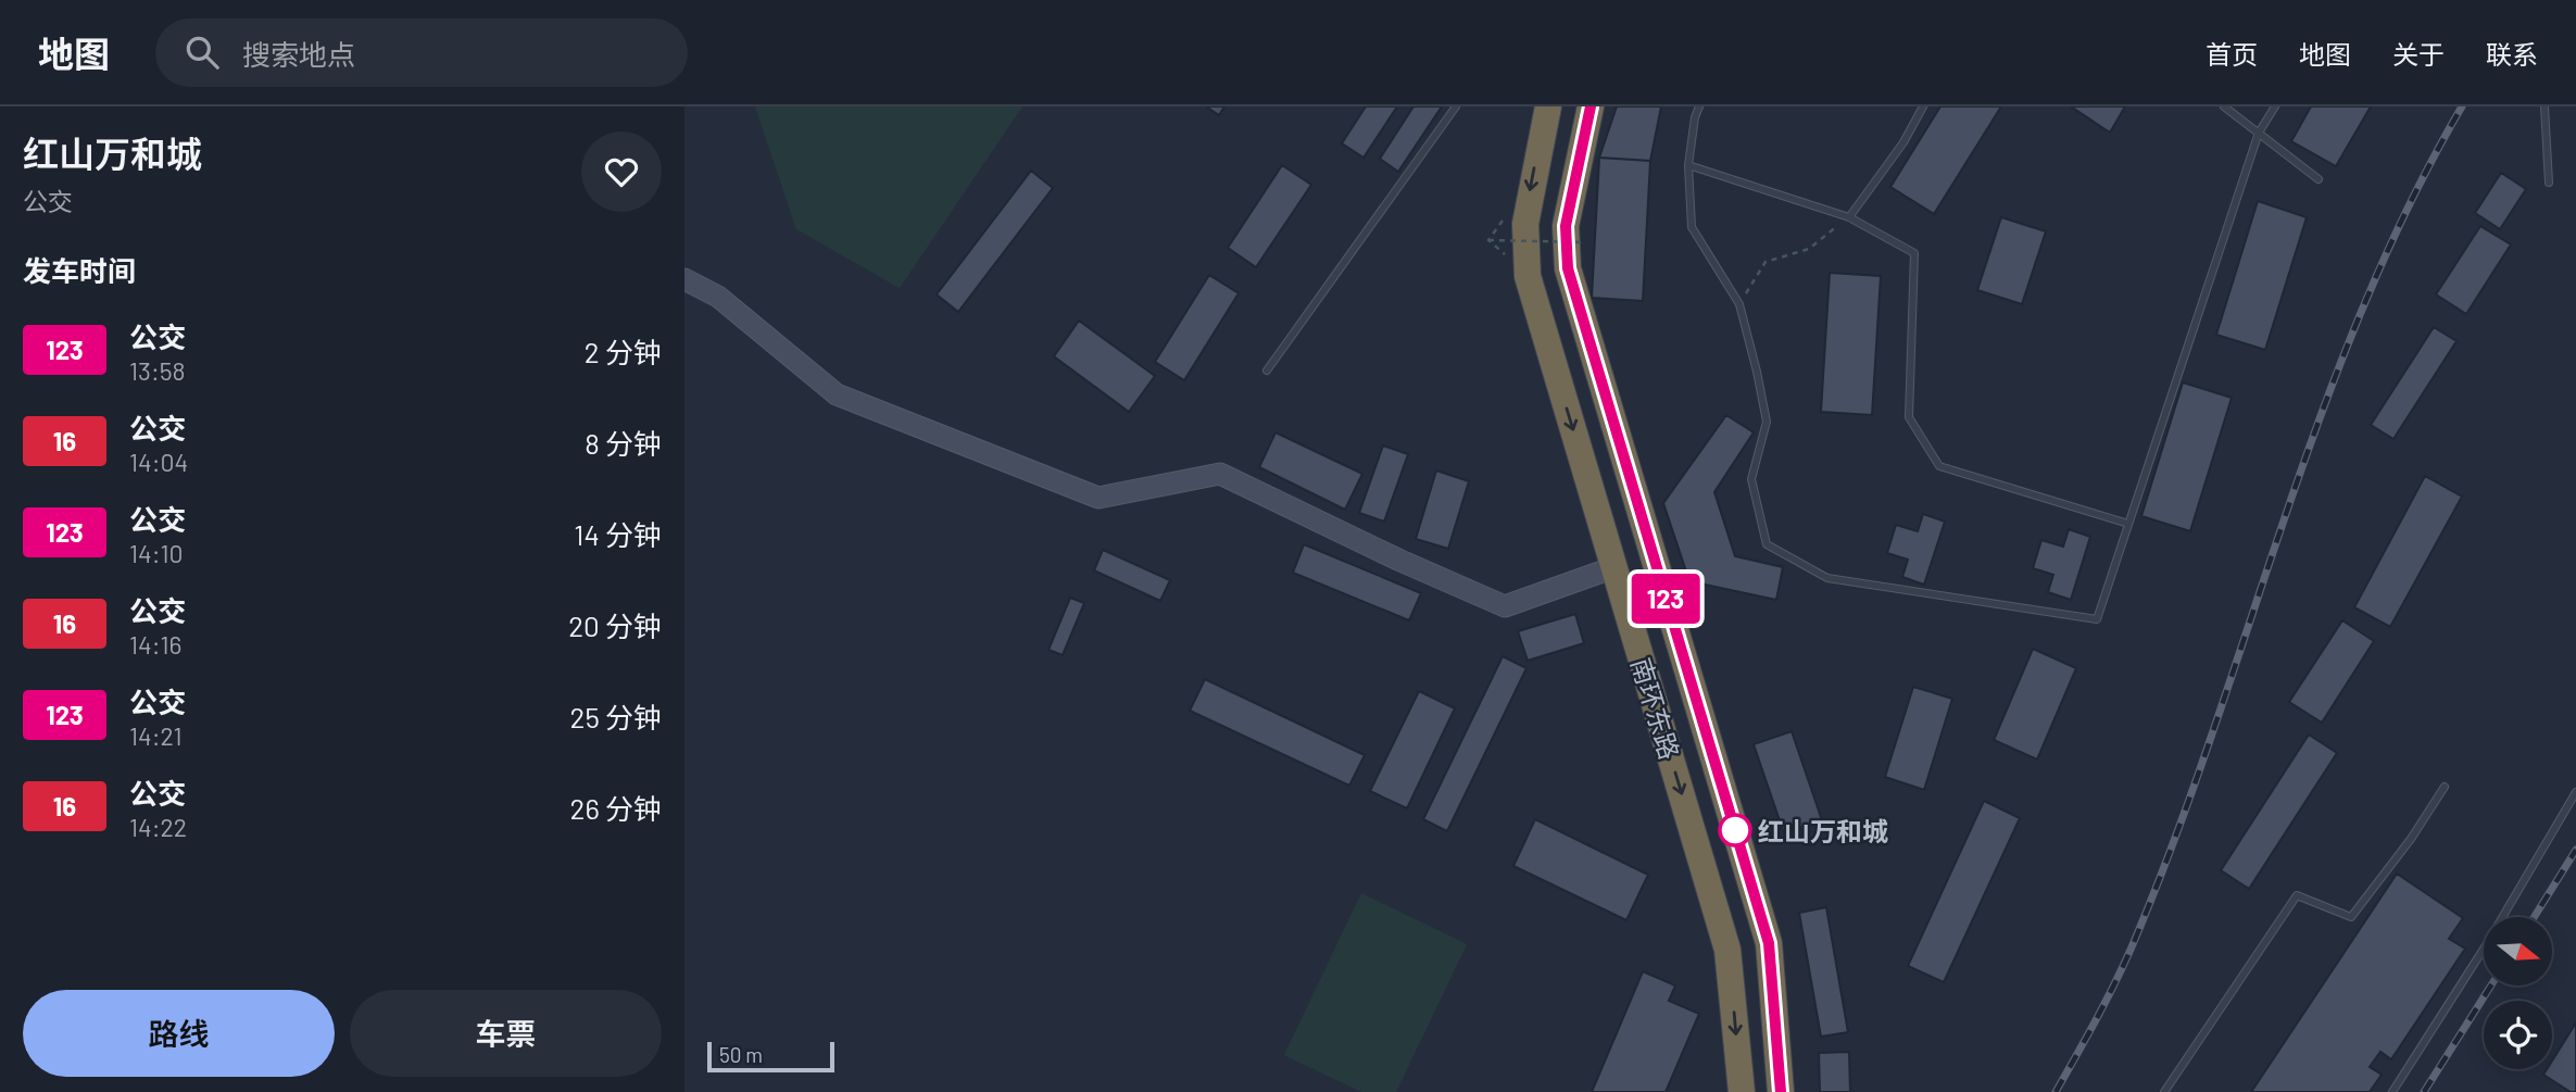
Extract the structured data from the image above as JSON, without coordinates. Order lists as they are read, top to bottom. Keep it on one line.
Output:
{"streets":{"highway":["南环东路"]},"places":["红山万和城"],"lines":["bus line 123"],"scale_bar":"50 m","north":"right","page":{"header":"地图","search":"搜索地点","nav":["首页","地图","关于","联系"],"heading":[["红山万和城","公交"],"发车时间"],"on_map":"123","list":[{"mark":"123","name":"公交","note":"13:58","value":"2 分钟"},{"mark":"16","name":"公交","note":"14:04","value":"8 分钟"},{"mark":"123","name":"公交","note":"14:10","value":"14 分钟"},{"mark":"16","name":"公交","note":"14:16","value":"20 分钟"},{"mark":"123","name":"公交","note":"14:21","value":"25 分钟"},{"mark":"16","name":"公交","note":"14:22","value":"26 分钟"}],"buttons":["路线","车票"],"scale":"50 m"}}
